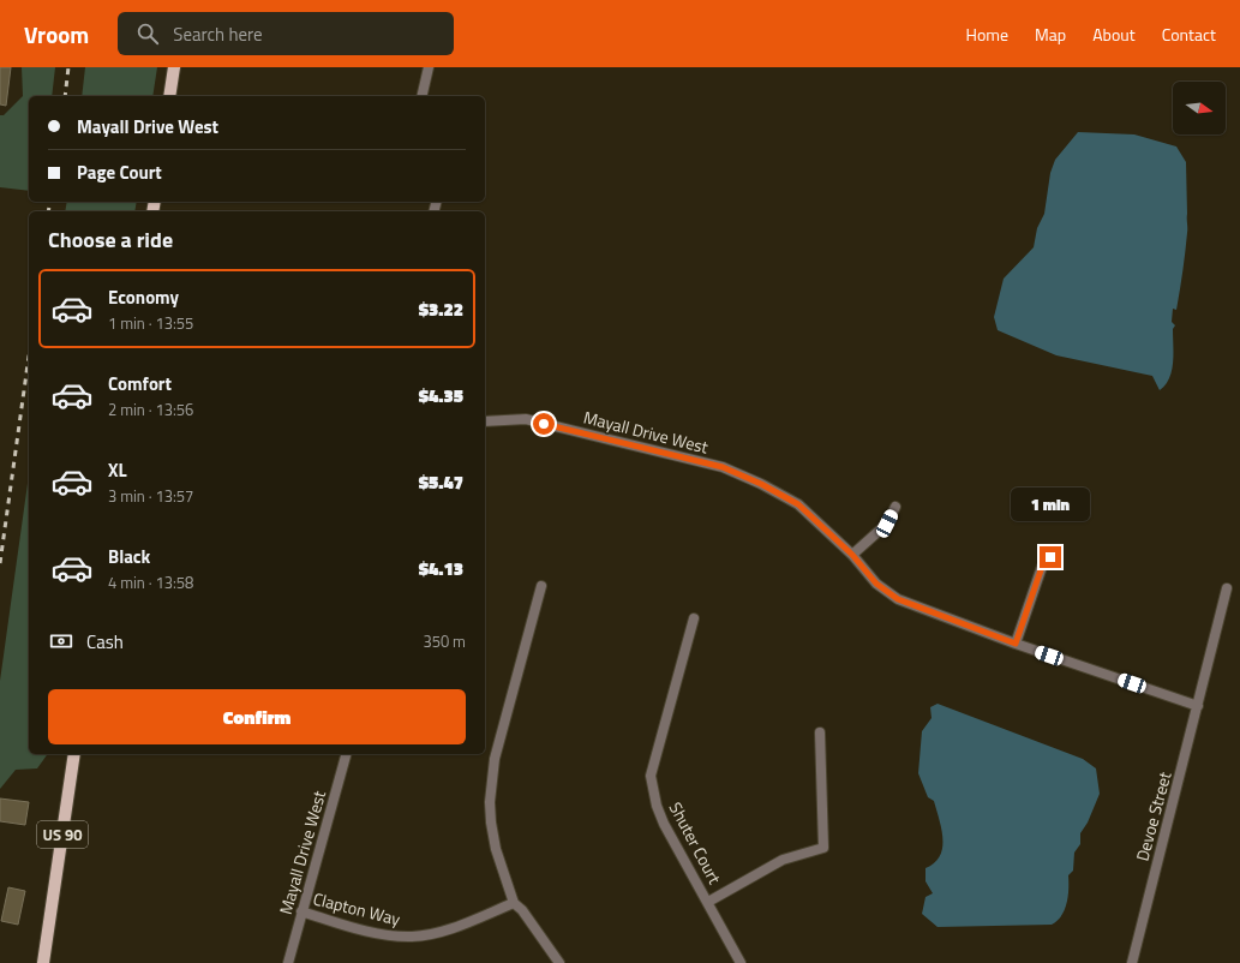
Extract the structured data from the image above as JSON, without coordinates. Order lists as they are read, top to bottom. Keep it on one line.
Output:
{"streets":{"main road":["US 90"],"street":["Mayall Drive West","Devoe Street","Shuter Court","Clapton Way"]},"crossings":[["Mayall Drive West","Devoe Street"],["Mayall Drive West","Clapton Way"]],"north":"right","page":{"header":"Vroom","search":"Search here","nav":["Home","Map","About","Contact"],"banner":["Mayall Drive West","Page Court"],"heading":"Choose a ride","list":[{"name":"Economy","note":"1 min · 13:55","value":"$3.22"},{"name":"Comfort","note":"2 min · 13:56","value":"$4.35"},{"name":"XL","note":"3 min · 13:57","value":"$5.47"},{"name":"Black","note":"4 min · 13:58","value":"$4.13"}],"bubble":"1 min","pay":["Cash","350 m"],"buttons":"Confirm"}}
